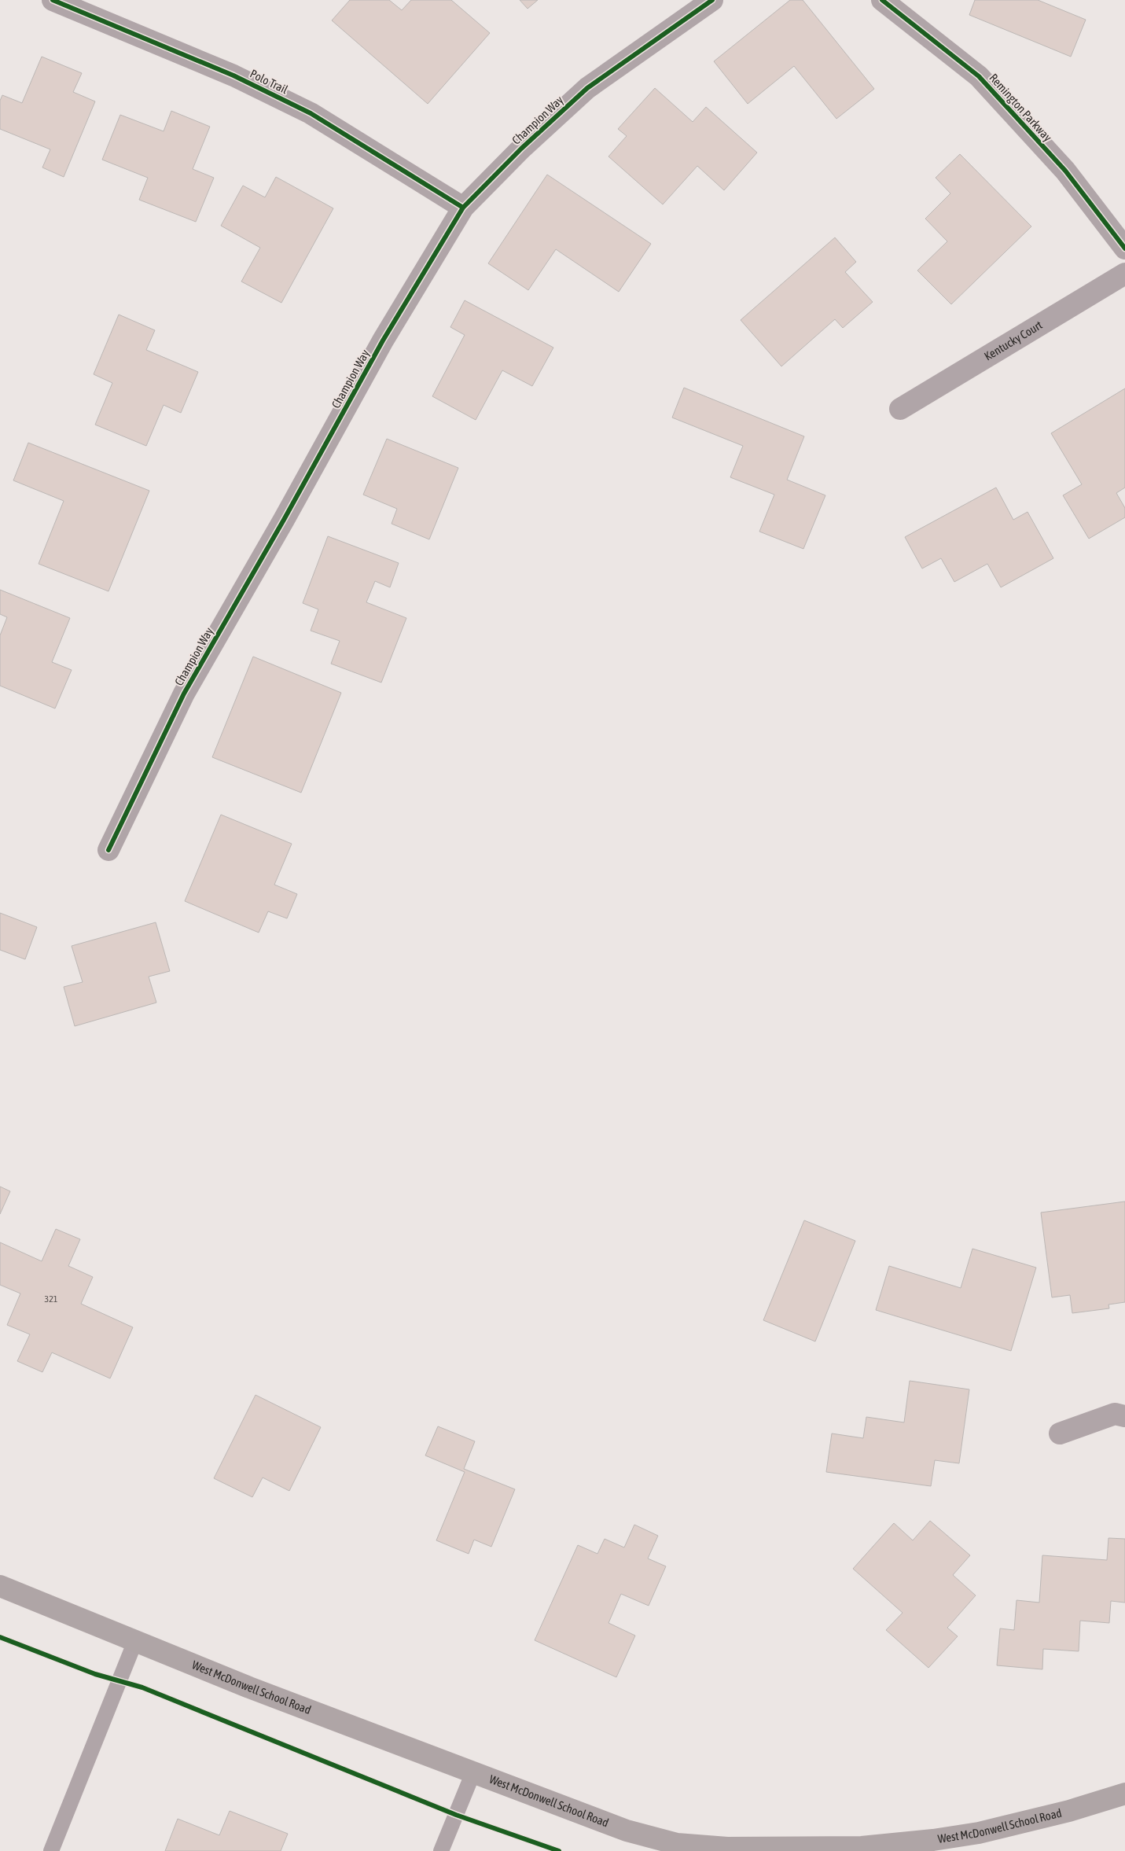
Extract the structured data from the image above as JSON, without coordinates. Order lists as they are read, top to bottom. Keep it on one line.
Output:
{"streets":{"main road":["West McDonwell School Road"],"street":["Polo Trail","Remington Parkway","Champion Way","Kentucky Court"]},"crossings":[["Polo Trail","Champion Way"]],"house_numbers":["321"]}
